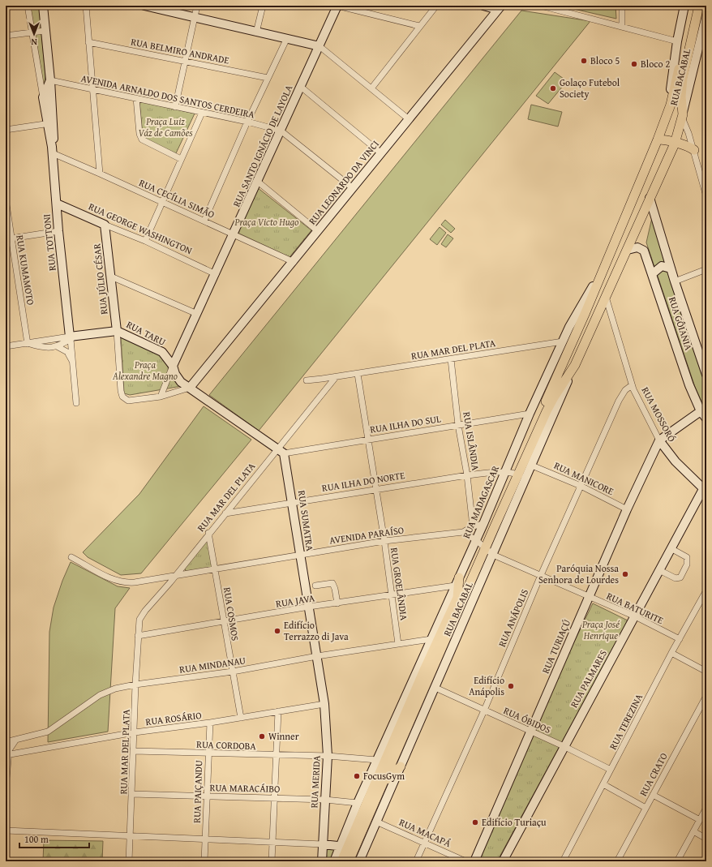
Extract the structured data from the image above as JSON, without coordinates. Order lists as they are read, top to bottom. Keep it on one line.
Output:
{"streets":{"street":["RUA BELMIRO ANDRADE","RUA BACABAL","AVENIDA ARNALDO DOS SANTOS CERDEIRA","RUA SANTO IGNÁCIO DE LAYOLA","RUA LEONARDO DA VINCI","RUA CECÍLIA SIMÃO","RUA GEORGE WASHINGTON","RUA TOTTONI","RUA KUMAMOTO","RUA JÚLIO CÉSAR","RUA GÔIANIA","RUA TARU","RUA MAR DEL PLATA","RUA MOSSORÓ","RUA ILHA DO SUL","RUA ISLÂNDIA","RUA MANICORE","RUA ILHA DO NORTE","RUA MADAGASCAR","RUA SUMATRA","AVENIDA PARAÍSO","RUA GROELÂNDIA","RUA JAVA","RUA BATURITE","RUA COSMOS","RUA ANÁPOLIS","RUA TURIAÇÚ","RUA MINDANAU","RUA PALMARES","RUA ROSÁRIO","RUA ÓBIDOS","RUA TEREZINA","RUA CORDOBA","RUA CRATO","RUA MERIDA","RUA MARACÁIBO","RUA PAIÇANDU","RUA MACAPÁ"]},"crossings":[["RUA BACABAL","RUA MANICORE"],["RUA BACABAL","RUA BATURITE"],["RUA BACABAL","RUA ÓBIDOS"],["RUA BACABAL","RUA MACAPÁ"],["AVENIDA ARNALDO DOS SANTOS CERDEIRA","RUA SANTO IGNÁCIO DE LAYOLA"],["AVENIDA ARNALDO DOS SANTOS CERDEIRA","RUA TOTTONI"],["RUA SANTO IGNÁCIO DE LAYOLA","RUA CECÍLIA SIMÃO"],["RUA SANTO IGNÁCIO DE LAYOLA","RUA GEORGE WASHINGTON"],["RUA SANTO IGNÁCIO DE LAYOLA","RUA TARU"],["RUA LEONARDO DA VINCI","RUA CECÍLIA SIMÃO"],["RUA LEONARDO DA VINCI","RUA TARU"],["RUA CECÍLIA SIMÃO","RUA TOTTONI"],["RUA GEORGE WASHINGTON","RUA TOTTONI"],["RUA GEORGE WASHINGTON","RUA JÚLIO CÉSAR"],["RUA TOTTONI","RUA TARU"],["RUA KUMAMOTO","RUA TARU"],["RUA JÚLIO CÉSAR","RUA TARU"],["RUA MAR DEL PLATA","RUA ISLÂNDIA"],["RUA MAR DEL PLATA","RUA ILHA DO NORTE"],["RUA MAR DEL PLATA","RUA MADAGASCAR"],["RUA MAR DEL PLATA","AVENIDA PARAÍSO"],["RUA MAR DEL PLATA","RUA GROELÂNDIA"],["RUA MAR DEL PLATA","RUA JAVA"],["RUA MAR DEL PLATA","RUA COSMOS"],["RUA MAR DEL PLATA","RUA MINDANAU"],["RUA MAR DEL PLATA","RUA ROSÁRIO"],["RUA MAR DEL PLATA","RUA CORDOBA"],["RUA MAR DEL PLATA","RUA MARACÁIBO"],["RUA MOSSORÓ","RUA ANÁPOLIS"],["RUA MOSSORÓ","RUA TURIAÇÚ"],["RUA MOSSORÓ","RUA PALMARES"],["RUA ILHA DO SUL","RUA ISLÂNDIA"],["RUA ILHA DO SUL","RUA MADAGASCAR"],["RUA ILHA DO SUL","RUA SUMATRA"],["RUA ILHA DO SUL","RUA GROELÂNDIA"],["RUA ISLÂNDIA","RUA ILHA DO NORTE"],["RUA ISLÂNDIA","AVENIDA PARAÍSO"],["RUA MANICORE","RUA ANÁPOLIS"],["RUA MANICORE","RUA TURIAÇÚ"],["RUA ILHA DO NORTE","RUA MADAGASCAR"],["RUA ILHA DO NORTE","RUA SUMATRA"],["RUA ILHA DO NORTE","RUA GROELÂNDIA"],["RUA MADAGASCAR","AVENIDA PARAÍSO"],["RUA MADAGASCAR","RUA JAVA"],["RUA MADAGASCAR","RUA BATURITE"],["RUA MADAGASCAR","RUA MINDANAU"],["RUA SUMATRA","AVENIDA PARAÍSO"],["RUA SUMATRA","RUA JAVA"],["RUA SUMATRA","RUA MINDANAU"],["RUA SUMATRA","RUA ROSÁRIO"],["RUA SUMATRA","RUA MERIDA"],["AVENIDA PARAÍSO","RUA GROELÂNDIA"],["AVENIDA PARAÍSO","RUA BATURITE"],["AVENIDA PARAÍSO","RUA COSMOS"],["RUA GROELÂNDIA","RUA JAVA"],["RUA GROELÂNDIA","RUA MINDANAU"],["RUA JAVA","RUA COSMOS"],["RUA BATURITE","RUA ANÁPOLIS"],["RUA BATURITE","RUA TURIAÇÚ"],["RUA BATURITE","RUA PALMARES"],["RUA BATURITE","RUA TEREZINA"],["RUA COSMOS","RUA MINDANAU"],["RUA COSMOS","RUA ROSÁRIO"],["RUA ANÁPOLIS","RUA ÓBIDOS"],["RUA ANÁPOLIS","RUA MACAPÁ"],["RUA TURIAÇÚ","RUA ÓBIDOS"],["RUA PALMARES","RUA ÓBIDOS"],["RUA ROSÁRIO","RUA MERIDA"],["RUA ROSÁRIO","RUA PAIÇANDU"],["RUA ÓBIDOS","RUA TEREZINA"],["RUA CORDOBA","RUA MERIDA"],["RUA CORDOBA","RUA PAIÇANDU"],["RUA MERIDA","RUA MARACÁIBO"],["RUA MARACÁIBO","RUA PAIÇANDU"]],"parks":["Praça Luiz Váz de Camões","Praça Victo Hugo","Praça Alexandre Magno","Praça José Henrique"],"places":["Bloco 5","Bloco 2","Golaço Futebol Society","Paróquia Nossa Senhora de Lourdes","Edifício Terrazzo di Java","Edifício Anápolis","Winner","FocusGym","Edifício Turiaçu"],"scale_bar":"100 m","north":"bottom"}
